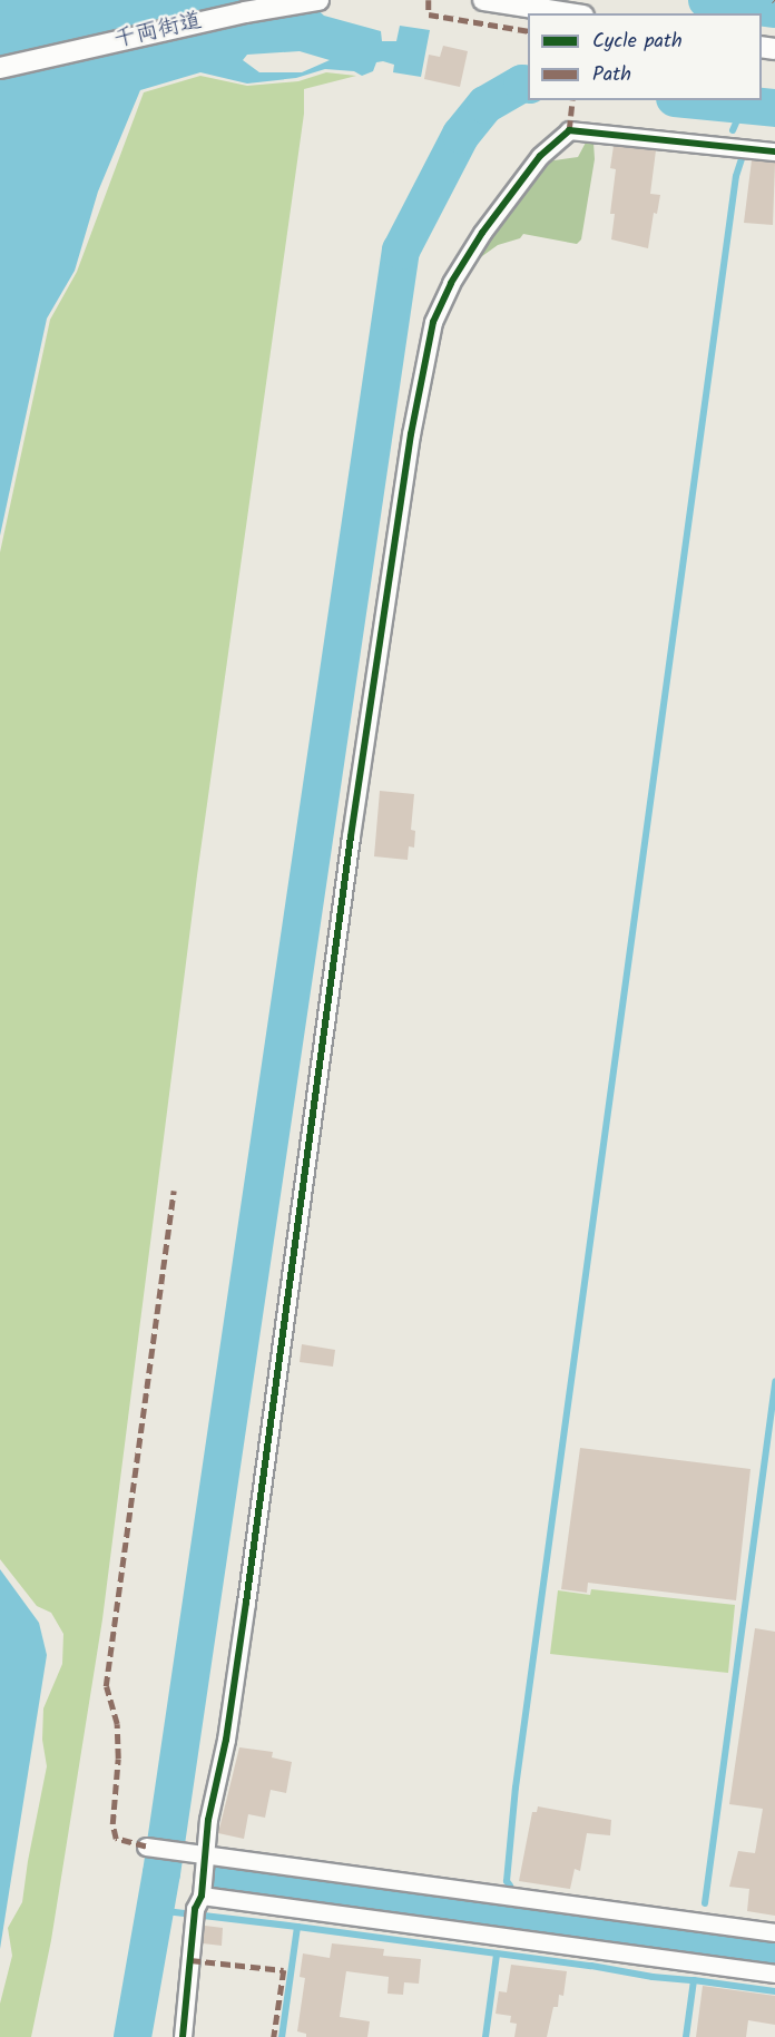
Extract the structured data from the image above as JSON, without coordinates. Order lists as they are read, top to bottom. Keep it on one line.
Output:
{"streets":{"street":["千両街道"]},"legend":["Cycle path","Path"]}
